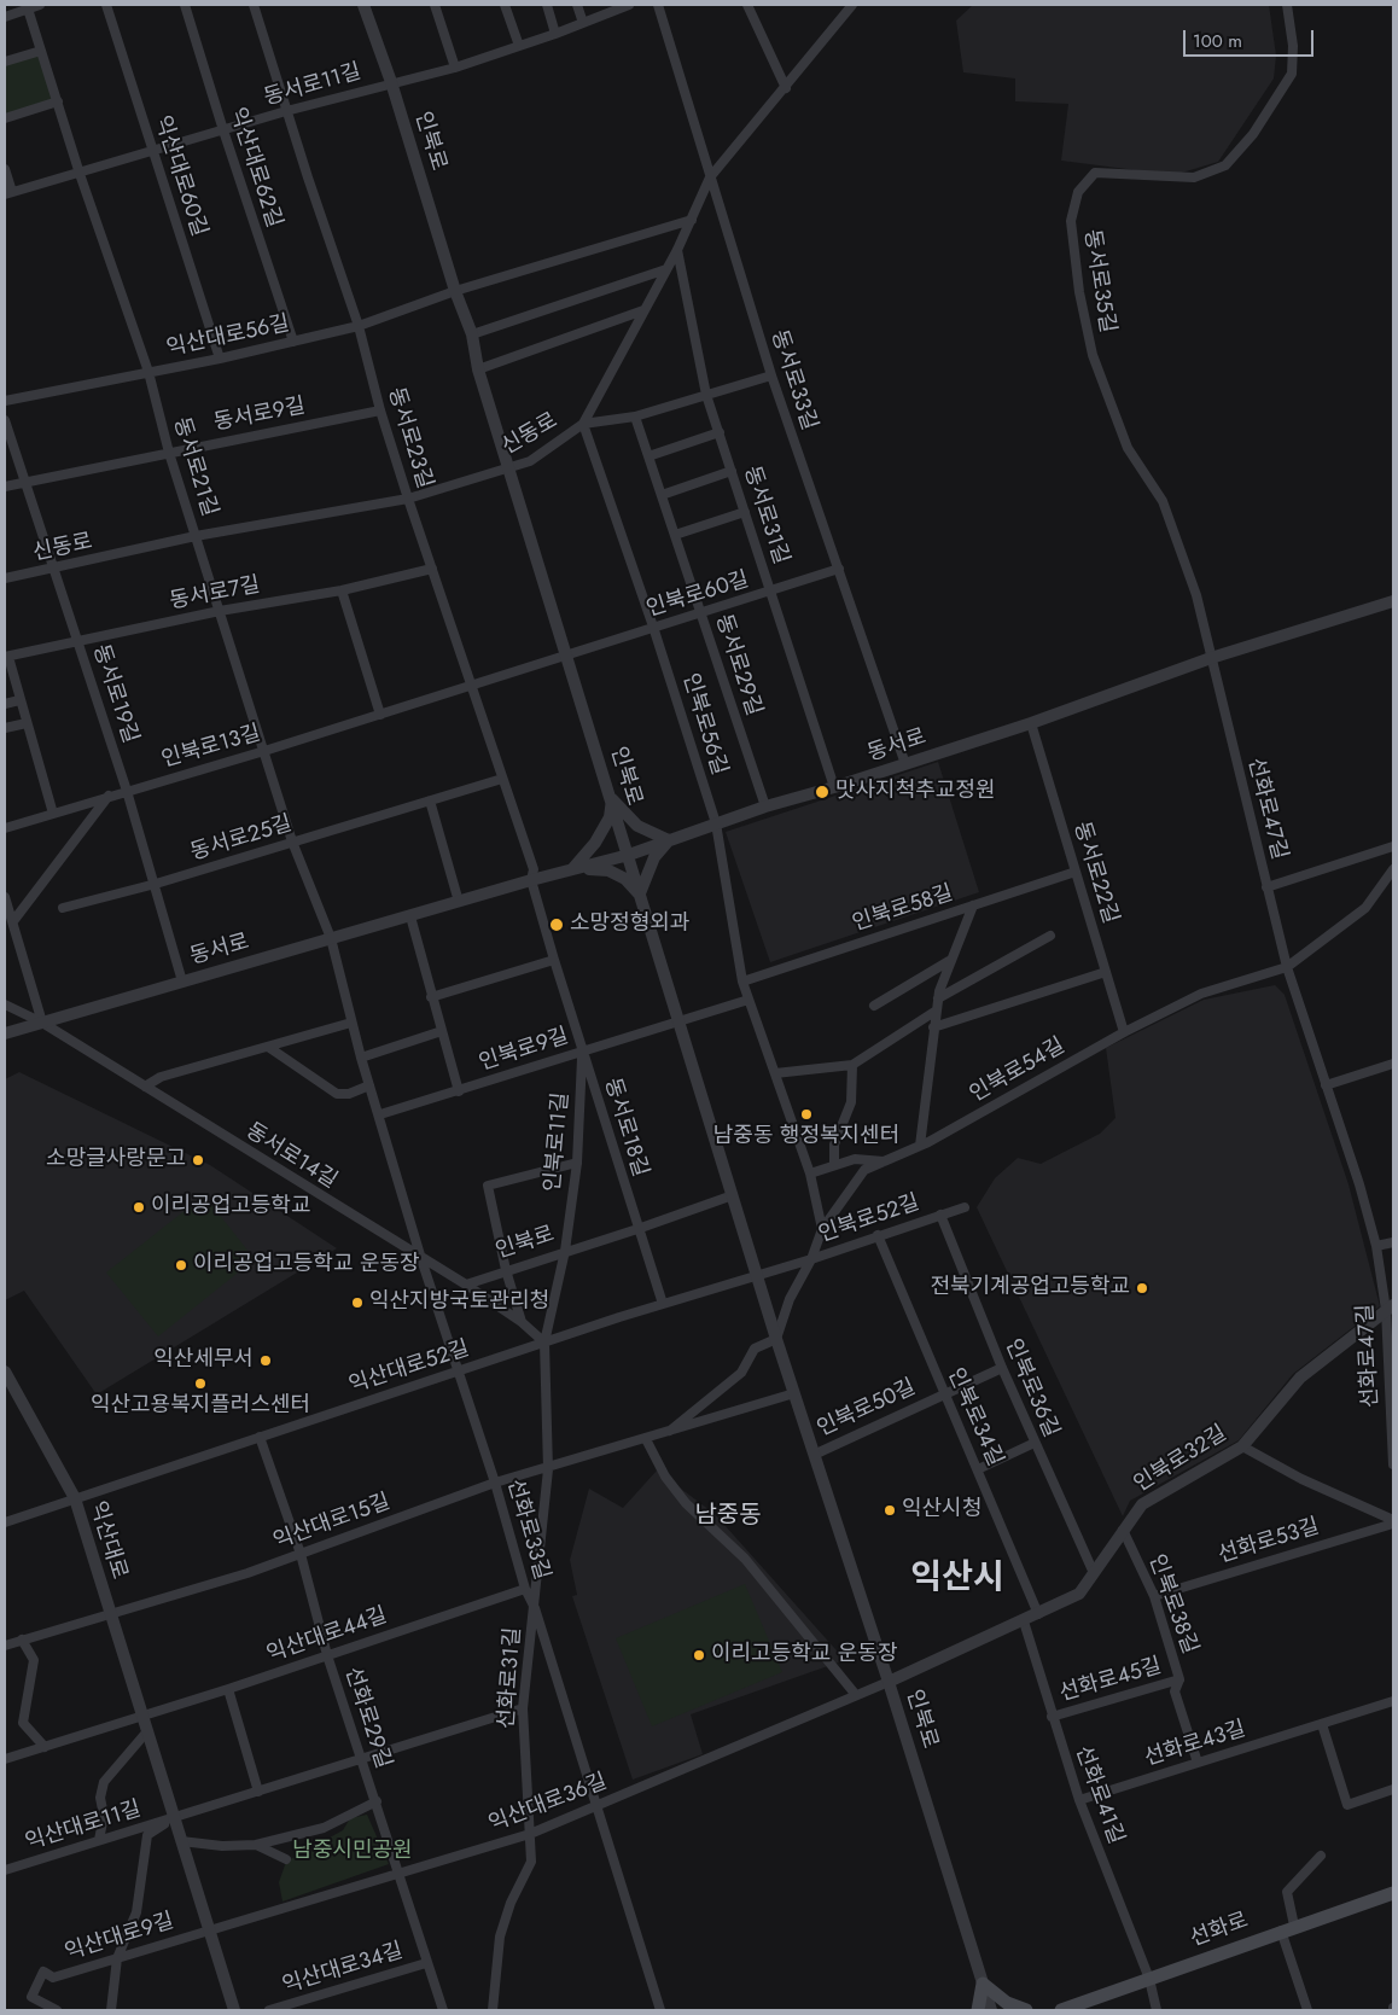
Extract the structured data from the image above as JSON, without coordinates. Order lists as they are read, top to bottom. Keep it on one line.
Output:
{"streets":{"main road":["선화로"],"street":["동서로11길","인북로","익산대로62길","익산대로60길","동서로35길","익산대로56길","동서로33길","동서로9길","신동로","동서로23길","동서로21길","동서로31길","동서로7길","인북로60길","동서로29길","동서로19길","인북로56길","동서로","인북로13길","선화로47길","동서로25길","동서로22길","인북로58길","인북로9길","인북로54길","동서로18길","인북로11길","동서로14길","인북로52길","익산대로52길","인북로36길","인북로50길","인북로34길","인북로32길","익산대로15길","선화로33길","익산대로","선화로53길","인북로38길","익산대로44길","선화로31길","선화로45길","선화로29길","선화로43길","선화로41길","익산대로36길","익산대로11길","익산대로9길","익산대로34길"]},"crossings":[["동서로11길","인북로"],["동서로11길","익산대로62길"],["동서로11길","익산대로60길"],["동서로11길","동서로23길"],["동서로11길","동서로21길"],["인북로","익산대로56길"],["인북로","신동로"],["인북로","인북로60길"],["인북로","동서로"],["인북로","인북로13길"],["인북로","인북로9길"],["인북로","동서로18길"],["인북로","인북로11길"],["인북로","동서로14길"],["인북로","인북로52길"],["인북로","익산대로52길"],["인북로","인북로50길"],["인북로","인북로32길"],["인북로","익산대로15길"],["인북로","익산대로36길"],["익산대로62길","익산대로56길"],["익산대로60길","익산대로56길"],["동서로35길","동서로"],["동서로35길","선화로47길"],["익산대로56길","동서로23길"],["익산대로56길","동서로21길"],["동서로33길","신동로"],["동서로33길","인북로60길"],["동서로33길","동서로"],["동서로9길","동서로23길"],["동서로9길","동서로21길"],["동서로9길","동서로19길"],["신동로","동서로23길"],["신동로","동서로21길"],["신동로","동서로31길"],["신동로","동서로19길"],["신동로","인북로56길"],["동서로23길","동서로7길"],["동서로23길","동서로"],["동서로23길","인북로13길"],["동서로23길","동서로25길"],["동서로23길","동서로18길"],["동서로21길","동서로7길"],["동서로21길","동서로"],["동서로21길","인북로13길"],["동서로21길","동서로25길"],["동서로21길","선화로33길"],["동서로31길","인북로60길"],["동서로31길","동서로"],["동서로7길","동서로19길"],["인북로60길","동서로29길"],["인북로60길","인북로56길"],["인북로60길","인북로13길"],["동서로29길","동서로"],["동서로19길","동서로"],["동서로19길","인북로13길"],["동서로19길","동서로25길"],["인북로56길","동서로"],["인북로56길","인북로58길"],["인북로56길","인북로54길"],["동서로","선화로47길"],["동서로","동서로22길"],["동서로","동서로18길"],["동서로","동서로14길"],["동서로","선화로33길"],["선화로47길","인북로54길"],["선화로47길","인북로32길"],["동서로22길","인북로58길"],["동서로22길","인북로54길"],["인북로9길","동서로18길"],["인북로9길","인북로11길"],["인북로9길","선화로33길"],["인북로54길","인북로52길"],["동서로18길","인북로11길"],["동서로18길","익산대로52길"],["인북로11길","동서로14길"],["인북로11길","익산대로52길"],["인북로11길","선화로31길"],["동서로14길","익산대로52길"],["동서로14길","선화로33길"],["동서로14길","선화로31길"],["인북로52길","익산대로52길"],["인북로52길","인북로36길"],["인북로52길","인북로34길"],["익산대로52길","선화로33길"],["익산대로52길","익산대로"],["익산대로52길","선화로31길"],["익산대로52길","선화로29길"],["인북로36길","인북로50길"],["인북로36길","인북로32길"],["인북로50길","인북로34길"],["인북로34길","인북로32길"],["인북로32길","선화로53길"],["인북로32길","인북로38길"],["인북로32길","선화로41길"],["인북로32길","익산대로36길"],["익산대로15길","선화로33길"],["익산대로15길","익산대로"],["익산대로15길","선화로31길"],["익산대로15길","선화로29길"],["선화로33길","익산대로44길"],["선화로33길","선화로31길"],["선화로33길","익산대로36길"],["익산대로","익산대로44길"],["익산대로","익산대로36길"],["익산대로","익산대로11길"],["익산대로","익산대로9길"],["선화로53길","인북로38길"],["인북로38길","선화로45길"],["인북로38길","선화로43길"],["익산대로44길","선화로29길"],["선화로31길","익산대로36길"],["선화로45길","선화로41길"],["선화로29길","익산대로36길"],["선화로29길","익산대로34길"],["선화로43길","선화로41길"],["선화로41길","선화로"],["익산대로36길","익산대로9길"]],"districts":["남중동","익산시"],"parks":["남중시민공원"],"places":["맛사지척추교정원","소망정형외과","남중동 행정복지센터","소망글사랑문고","이리공업고등학교","이리공업고등학교 운동장","전북기계공업고등학교","익산지방국토관리청","익산세무서","익산고용복지플러스센터","익산시청","이리고등학교 운동장"],"scale_bar":"100 m"}
